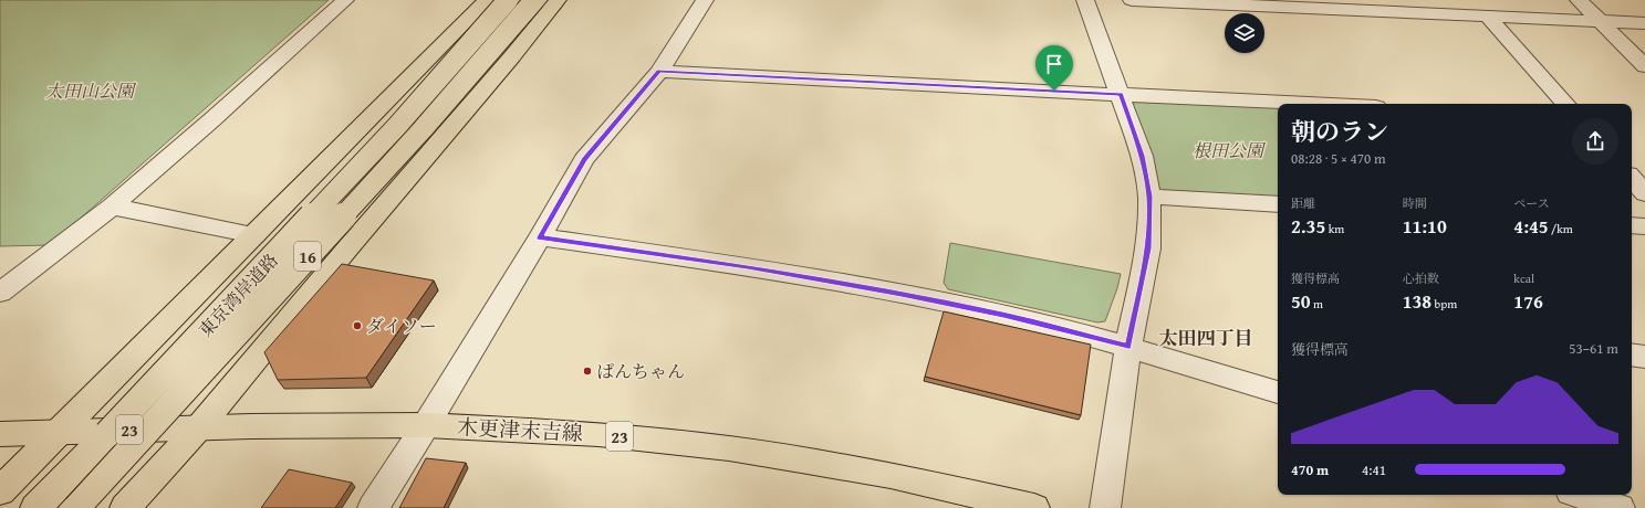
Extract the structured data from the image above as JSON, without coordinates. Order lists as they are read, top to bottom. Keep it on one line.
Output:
{"streets":{"main road":["16","東京湾岸道路","23","木更津末吉線"]},"crossings":[["16","木更津末吉線"]],"districts":["太田四丁目"],"parks":["太田山公園","根田公園"],"places":["ダイソー","ぱんちゃん"],"page":{"heading":["朝のラン","08:28 · 5 × 470 m"],"stats":[["距離","2.35 km"],["時間","11:10"],["ペース","4:45 /km"],["獲得標高","50 m"],["心拍数","138 bpm"],["kcal","176"]],"chart":["獲得標高","53–61 m"],"list":[{"name":"470 m","note":"4:41"}]}}
